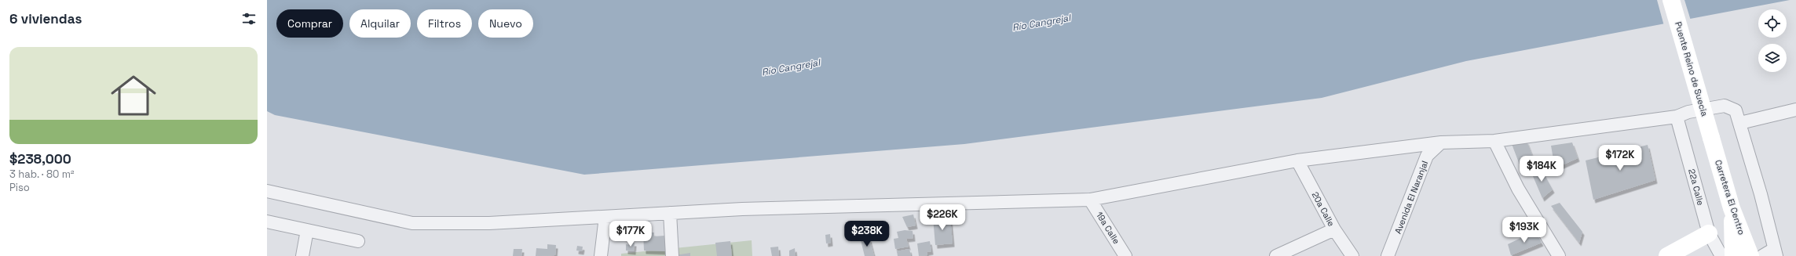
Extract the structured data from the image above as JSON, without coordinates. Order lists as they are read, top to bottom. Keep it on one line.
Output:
{"streets":{"main road":["Puente Reino de Suecia","Carretera El Centro"],"street":["22a Calle","Avenida El Naranjal","20a Calle","19a Calle"]},"crossings":[["Puente Reino de Suecia","Carretera El Centro"]],"water":["Río Cangrejal"],"page":{"heading":"6 viviendas","chip":["Comprar","Alquilar","Filtros","Nuevo"],"list":[{"name":"$238,000","note":"3 hab. · 80 m² · Piso"}],"price":["$172K","$184K","$226K","$193K","$177K","$238K"]}}
